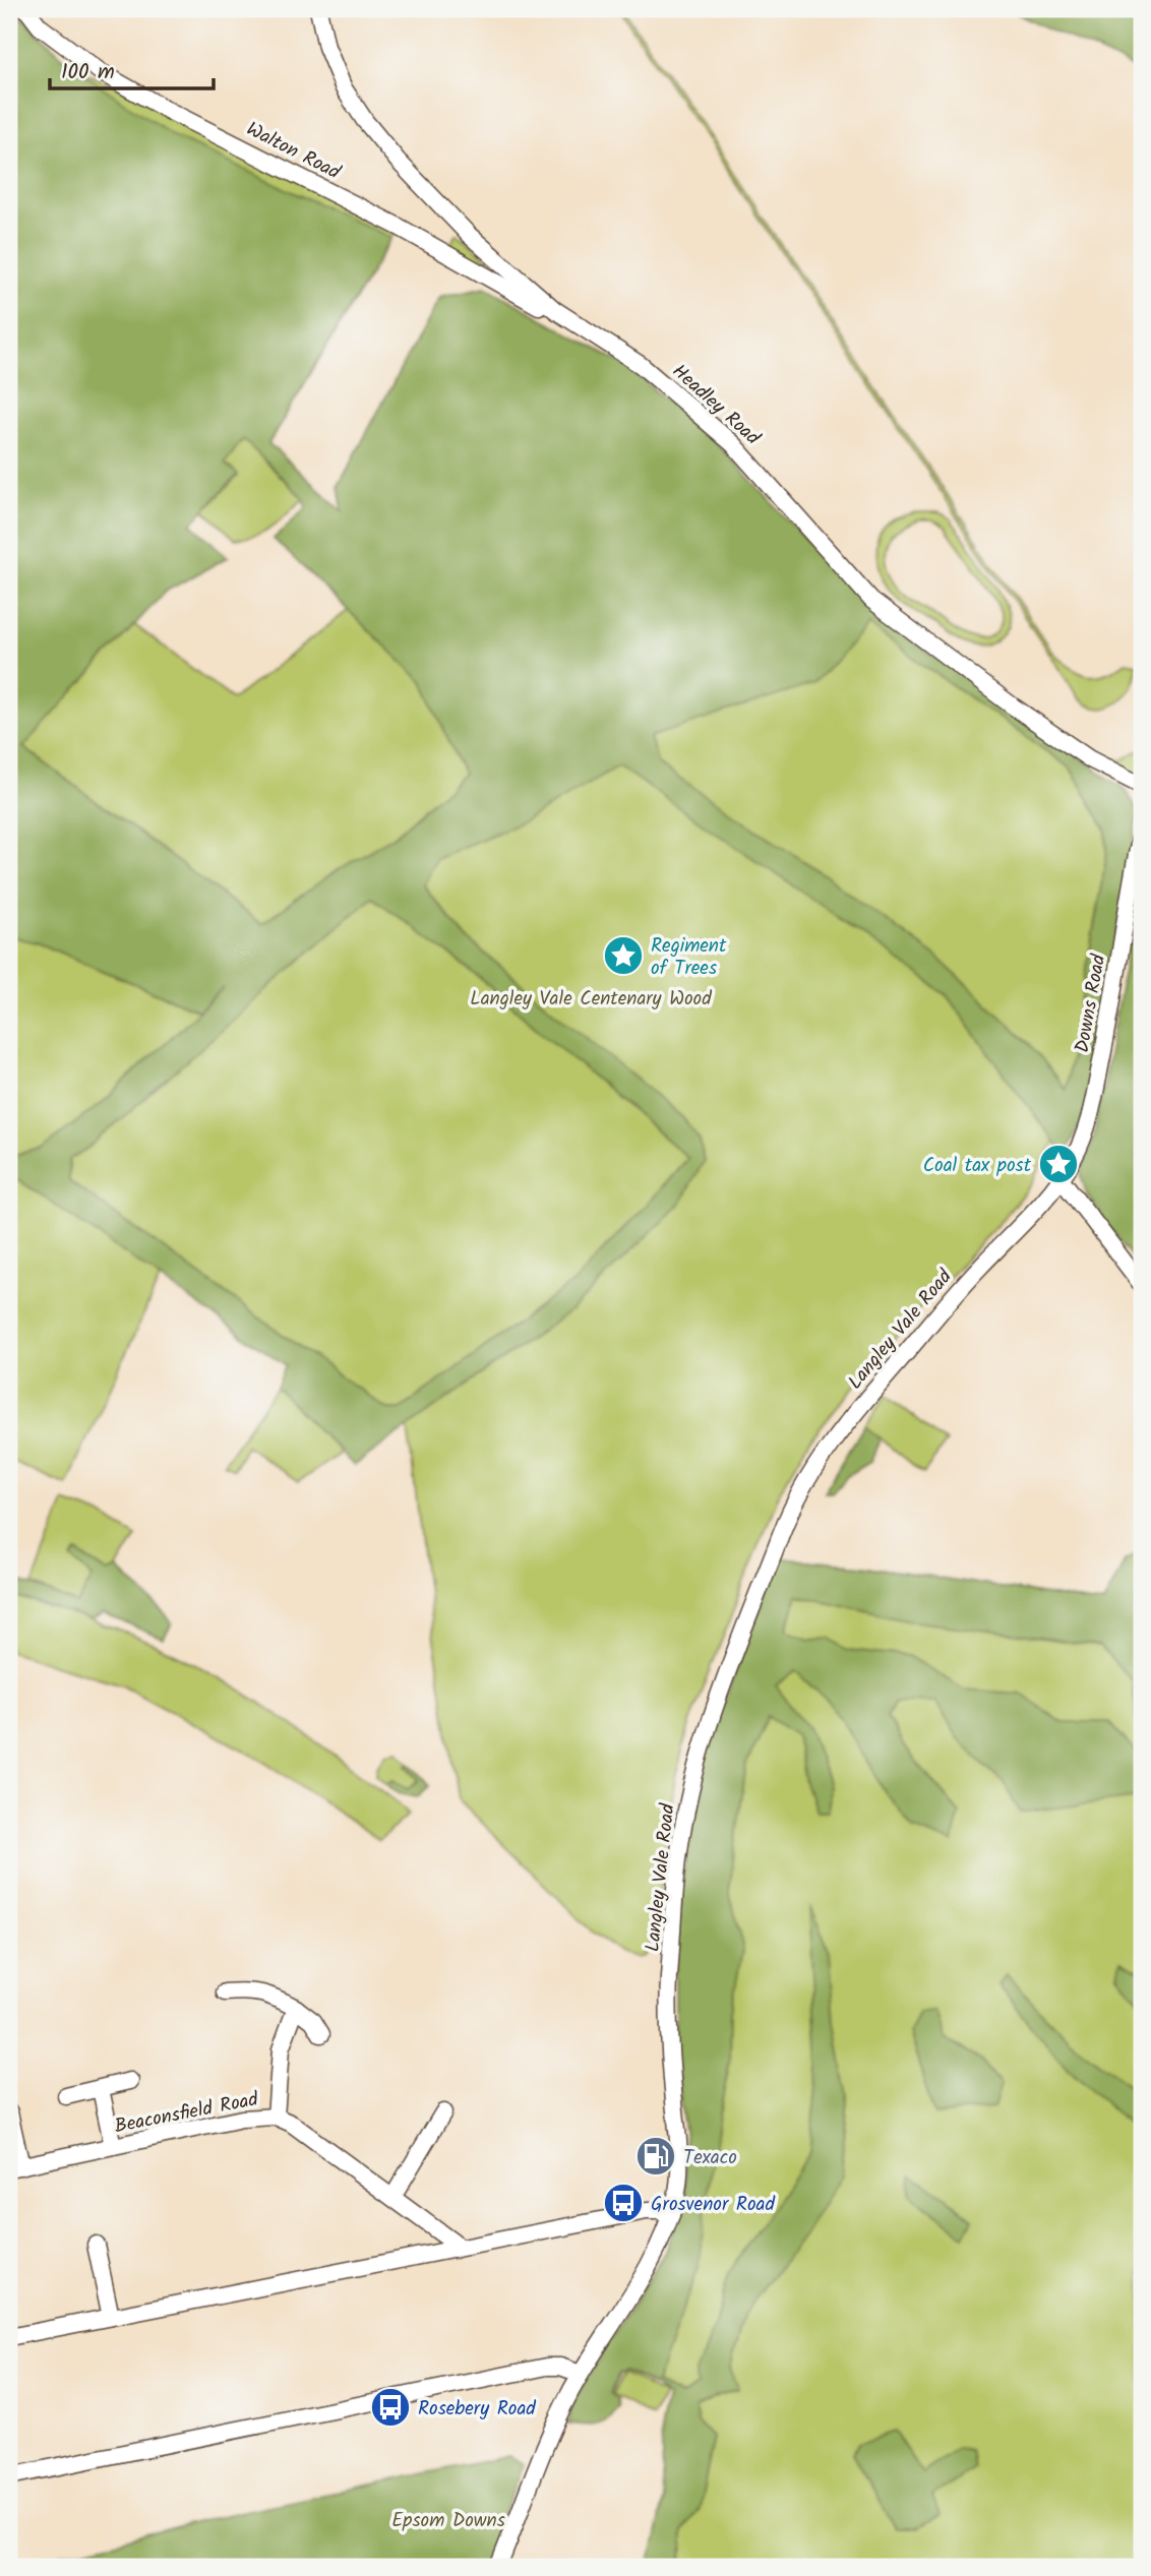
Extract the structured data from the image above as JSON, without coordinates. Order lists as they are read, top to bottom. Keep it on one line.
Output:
{"streets":{"street":["Walton Road","Headley Road","Downs Road","Langley Vale Road","Beaconsfield Road"]},"crossings":[["Walton Road","Headley Road"],["Downs Road","Langley Vale Road"]],"parks":["Langley Vale Centenary Wood","Epsom Downs"],"places":{"place":["Regiment of Trees","Coal tax post"],"fuel station":["Texaco"],"bus stop":["Grosvenor Road","Rosebery Road"]},"scale_bar":"100 m"}
